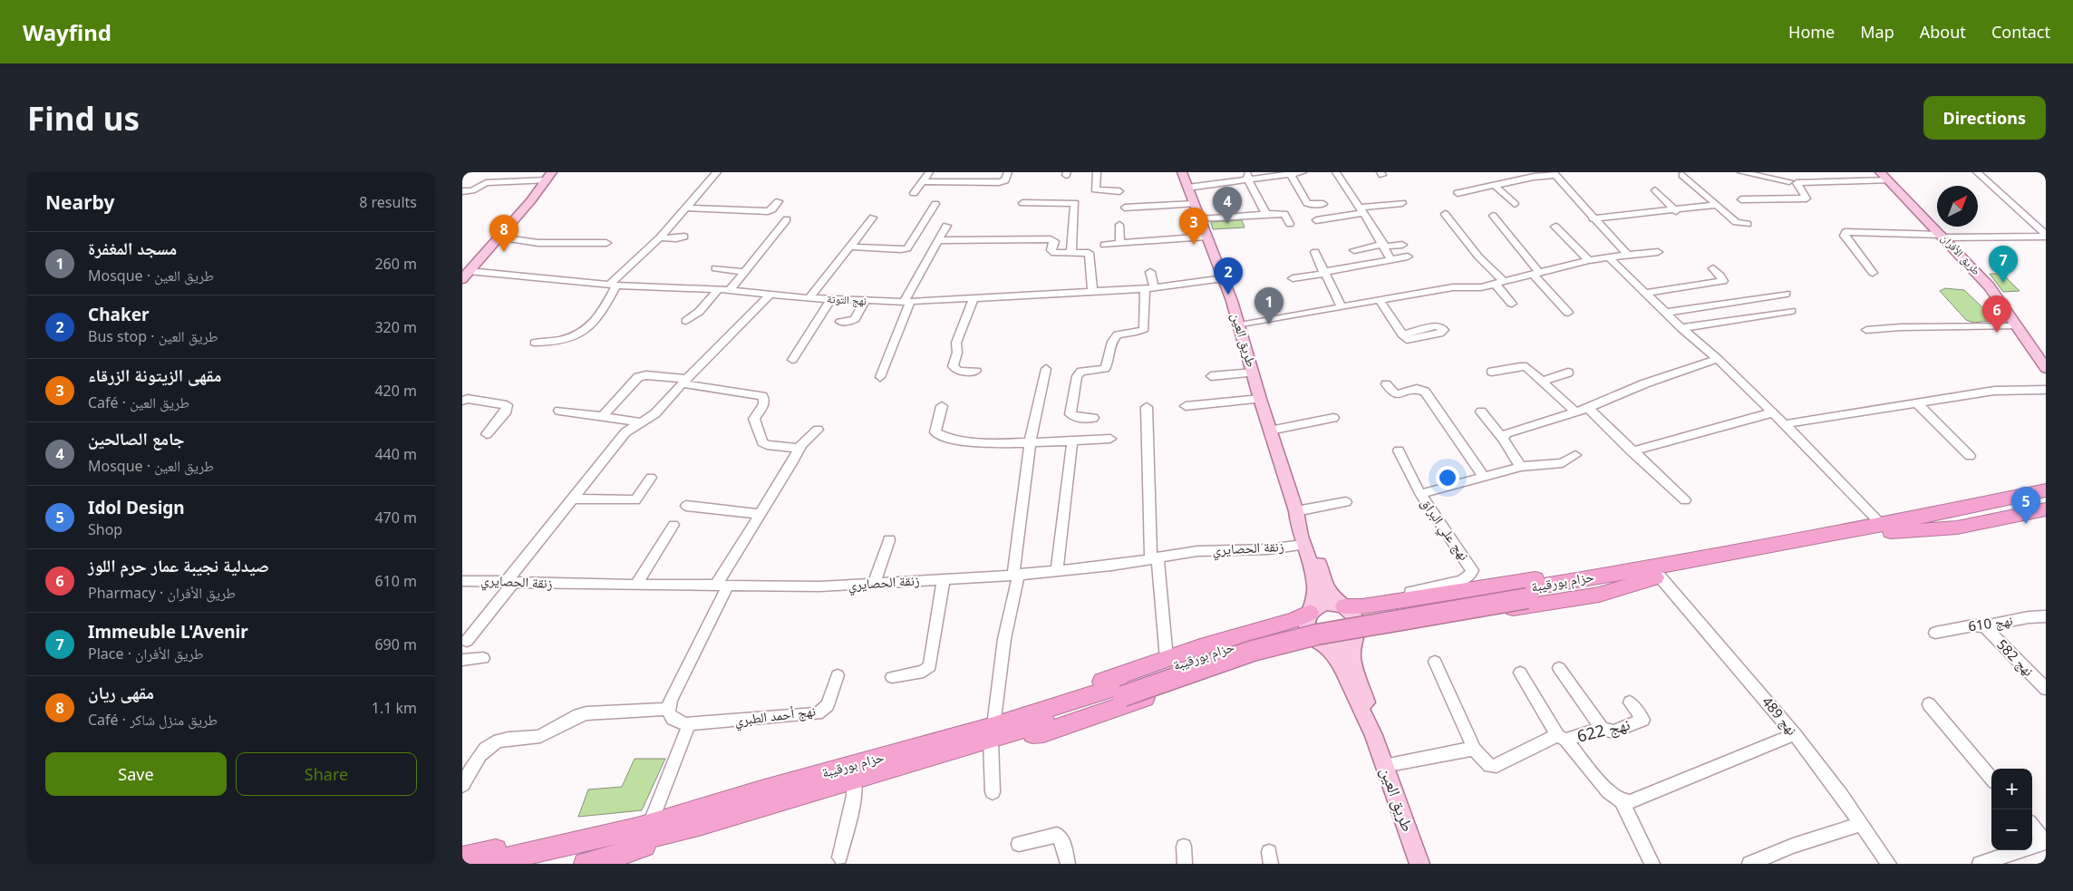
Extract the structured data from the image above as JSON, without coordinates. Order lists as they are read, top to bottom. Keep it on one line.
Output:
{"streets":{"highway":["حزام بورقيبة"],"main road":["طريق الأفران","طريق العين"],"street":["نهج التوتة","نهج علي البراق","زنقة الحصايري","نهج 610","نهج 582","نهج أحمد الطبري","نهج 489","نهج 622"]},"crossings":[["نهج التوتة","طريق العين"],["طريق العين","زنقة الحصايري"],["حزام بورقيبة","نهج 489"],["نهج 610","نهج 582"]],"north":"top right","page":{"header":"Wayfind","nav":["Home","Map","About","Contact"],"buttons":["Directions",["Save","Share"]],"title":"Find us","heading":["Nearby","8 results"],"pins":["4","3","8","7","2","1","6","5"],"list":[{"mark":"1","name":"مسجد المغفرة","note":"Mosque · طريق العين","value":"260 m"},{"mark":"2","name":"Chaker","note":"Bus stop · طريق العين","value":"320 m"},{"mark":"3","name":"مقهى الزيتونة الزرقاء","note":"Café · طريق العين","value":"420 m"},{"mark":"4","name":"جامع الصالحين","note":"Mosque · طريق العين","value":"440 m"},{"mark":"5","name":"Idol Design","note":"Shop","value":"470 m"},{"mark":"6","name":"صيدلية نجيبة عمار حرم اللوز","note":"Pharmacy · طريق الأفران","value":"610 m"},{"mark":"7","name":"Immeuble L'Avenir","note":"Place · طريق الأفران","value":"690 m"},{"mark":"8","name":"مقهى ريان","note":"Café · طريق منزل شاكر","value":"1.1 km"}],"map_buttons":["+","−"]}}
